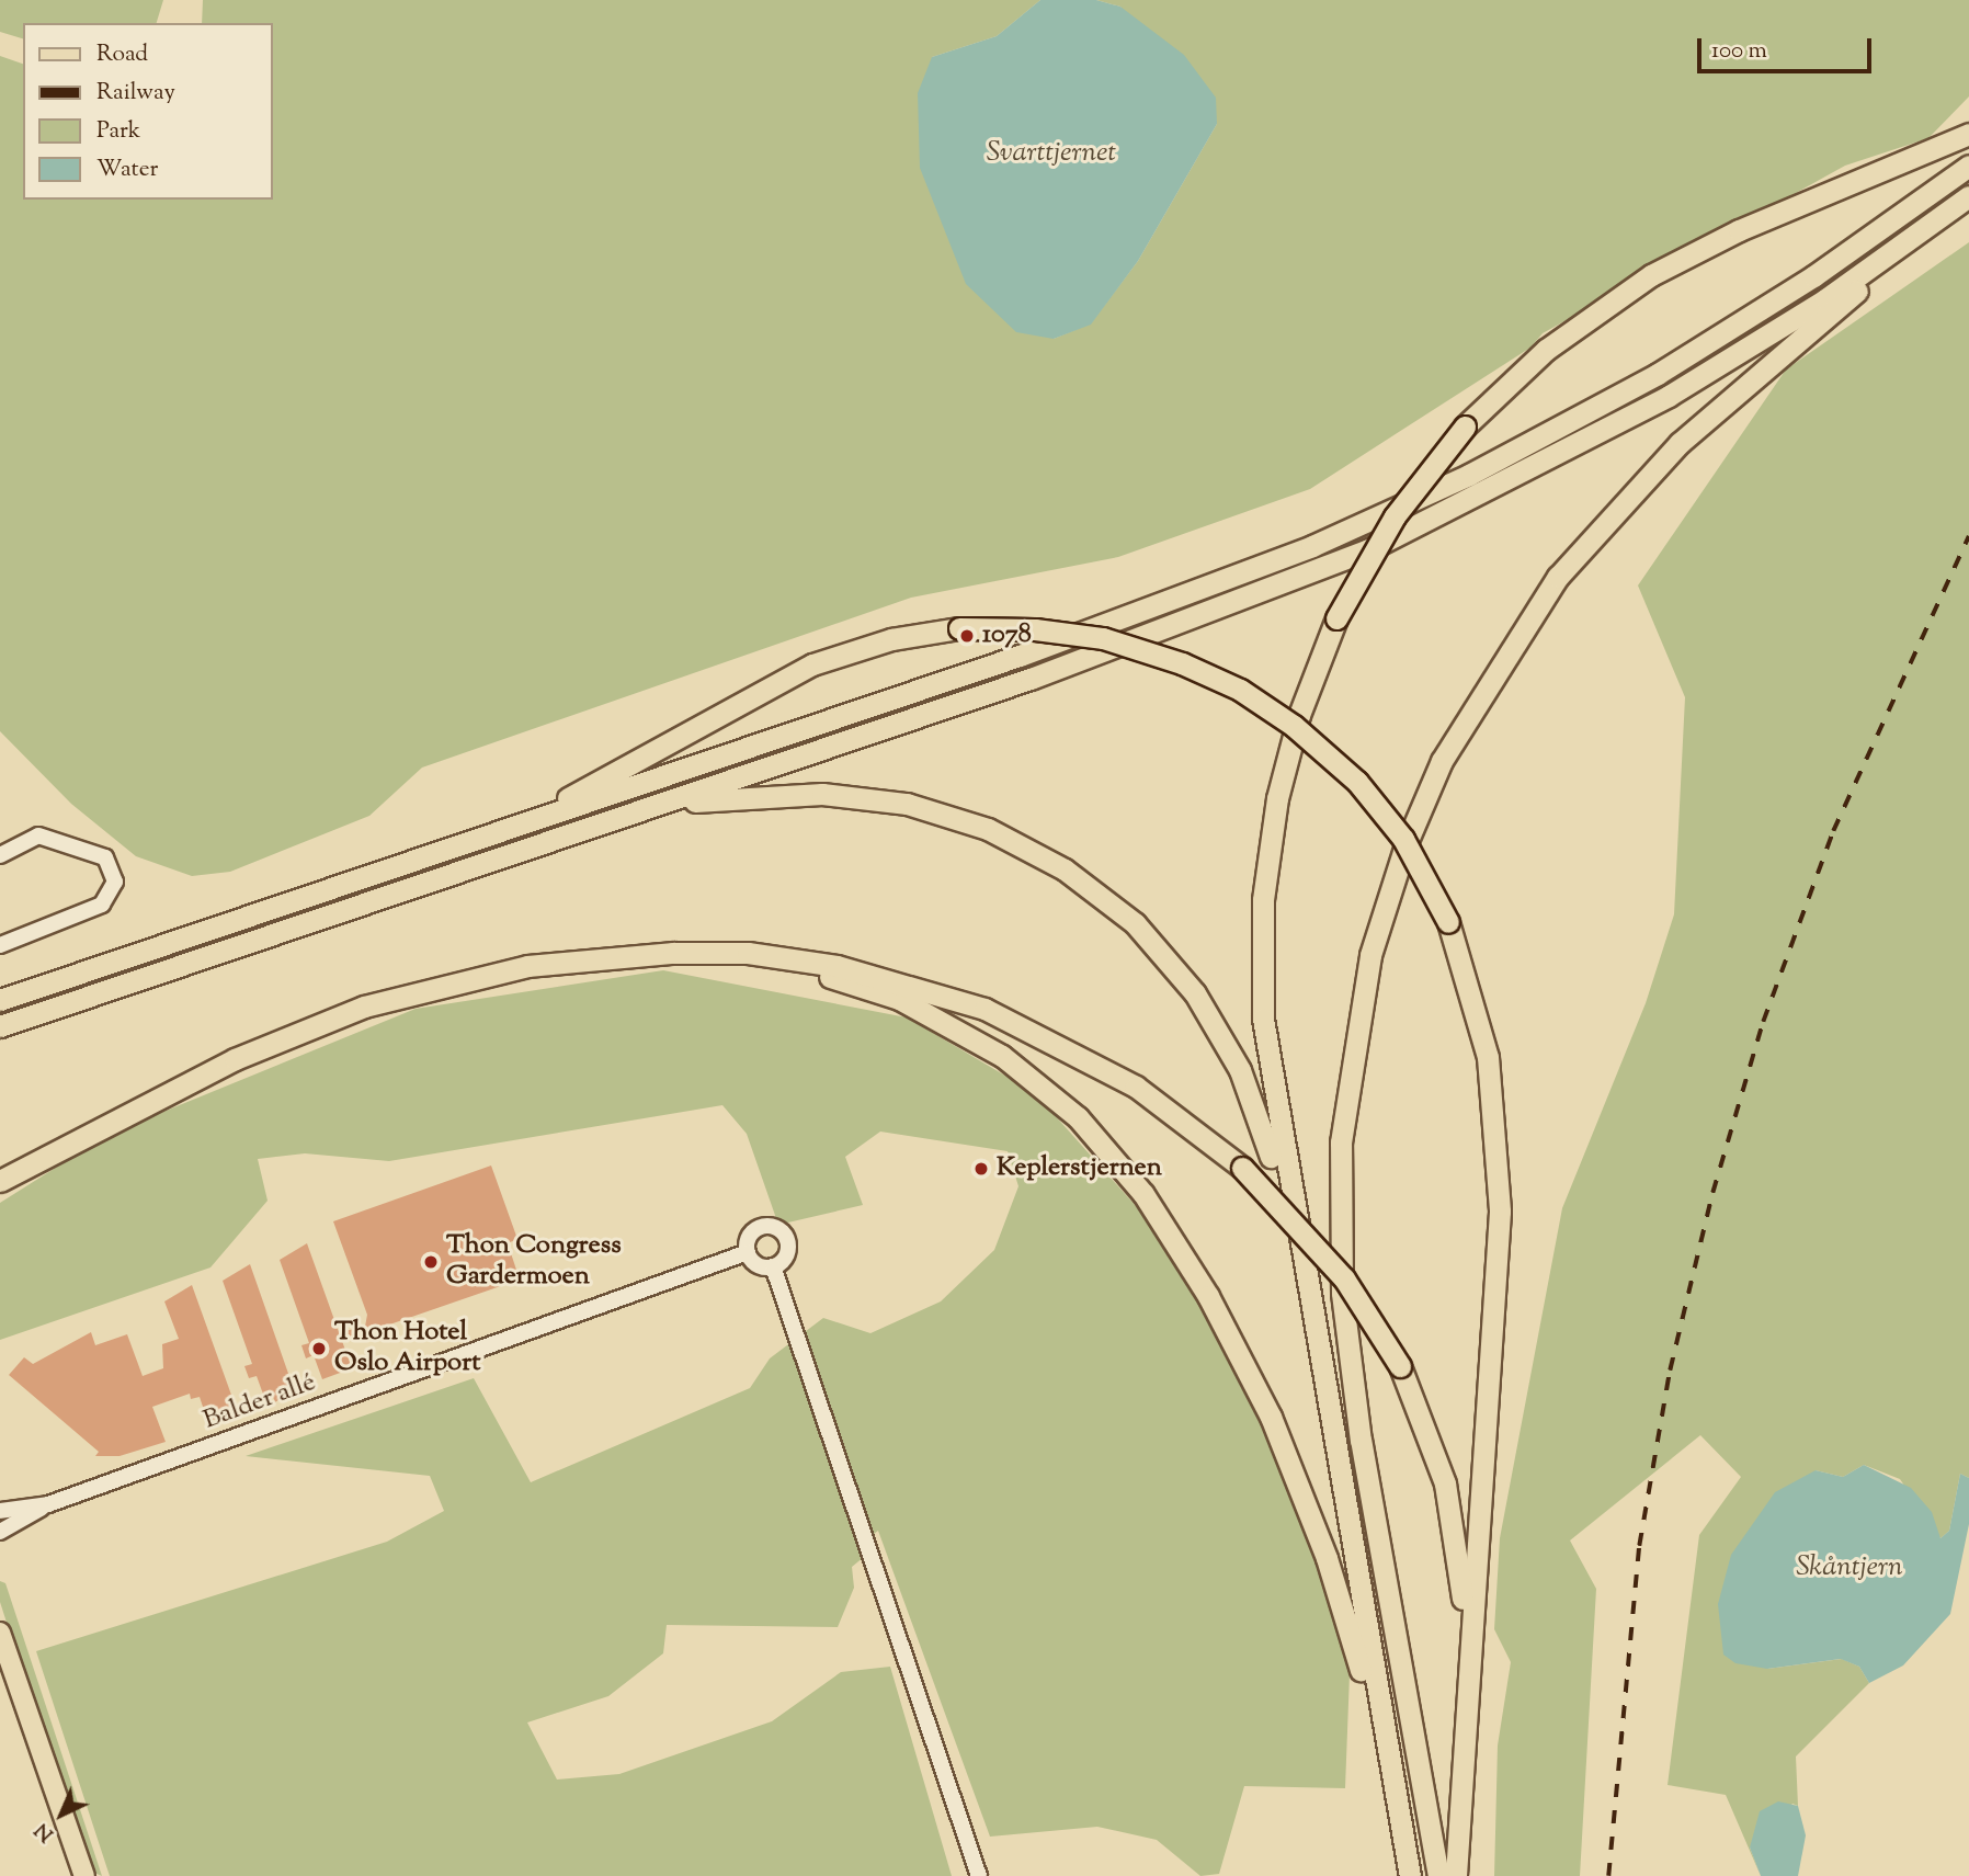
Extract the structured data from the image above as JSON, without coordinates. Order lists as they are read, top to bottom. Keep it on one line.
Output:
{"streets":{"street":["Balder allé"]},"water":["Svarttjernet","Skåntjern"],"places":["1078","Keplerstjernen","Thon Congress Gardermoen","Thon Hotel Oslo Airport"],"legend":["Road","Railway","Park","Water"],"scale_bar":"100 m","north":"bottom left"}
